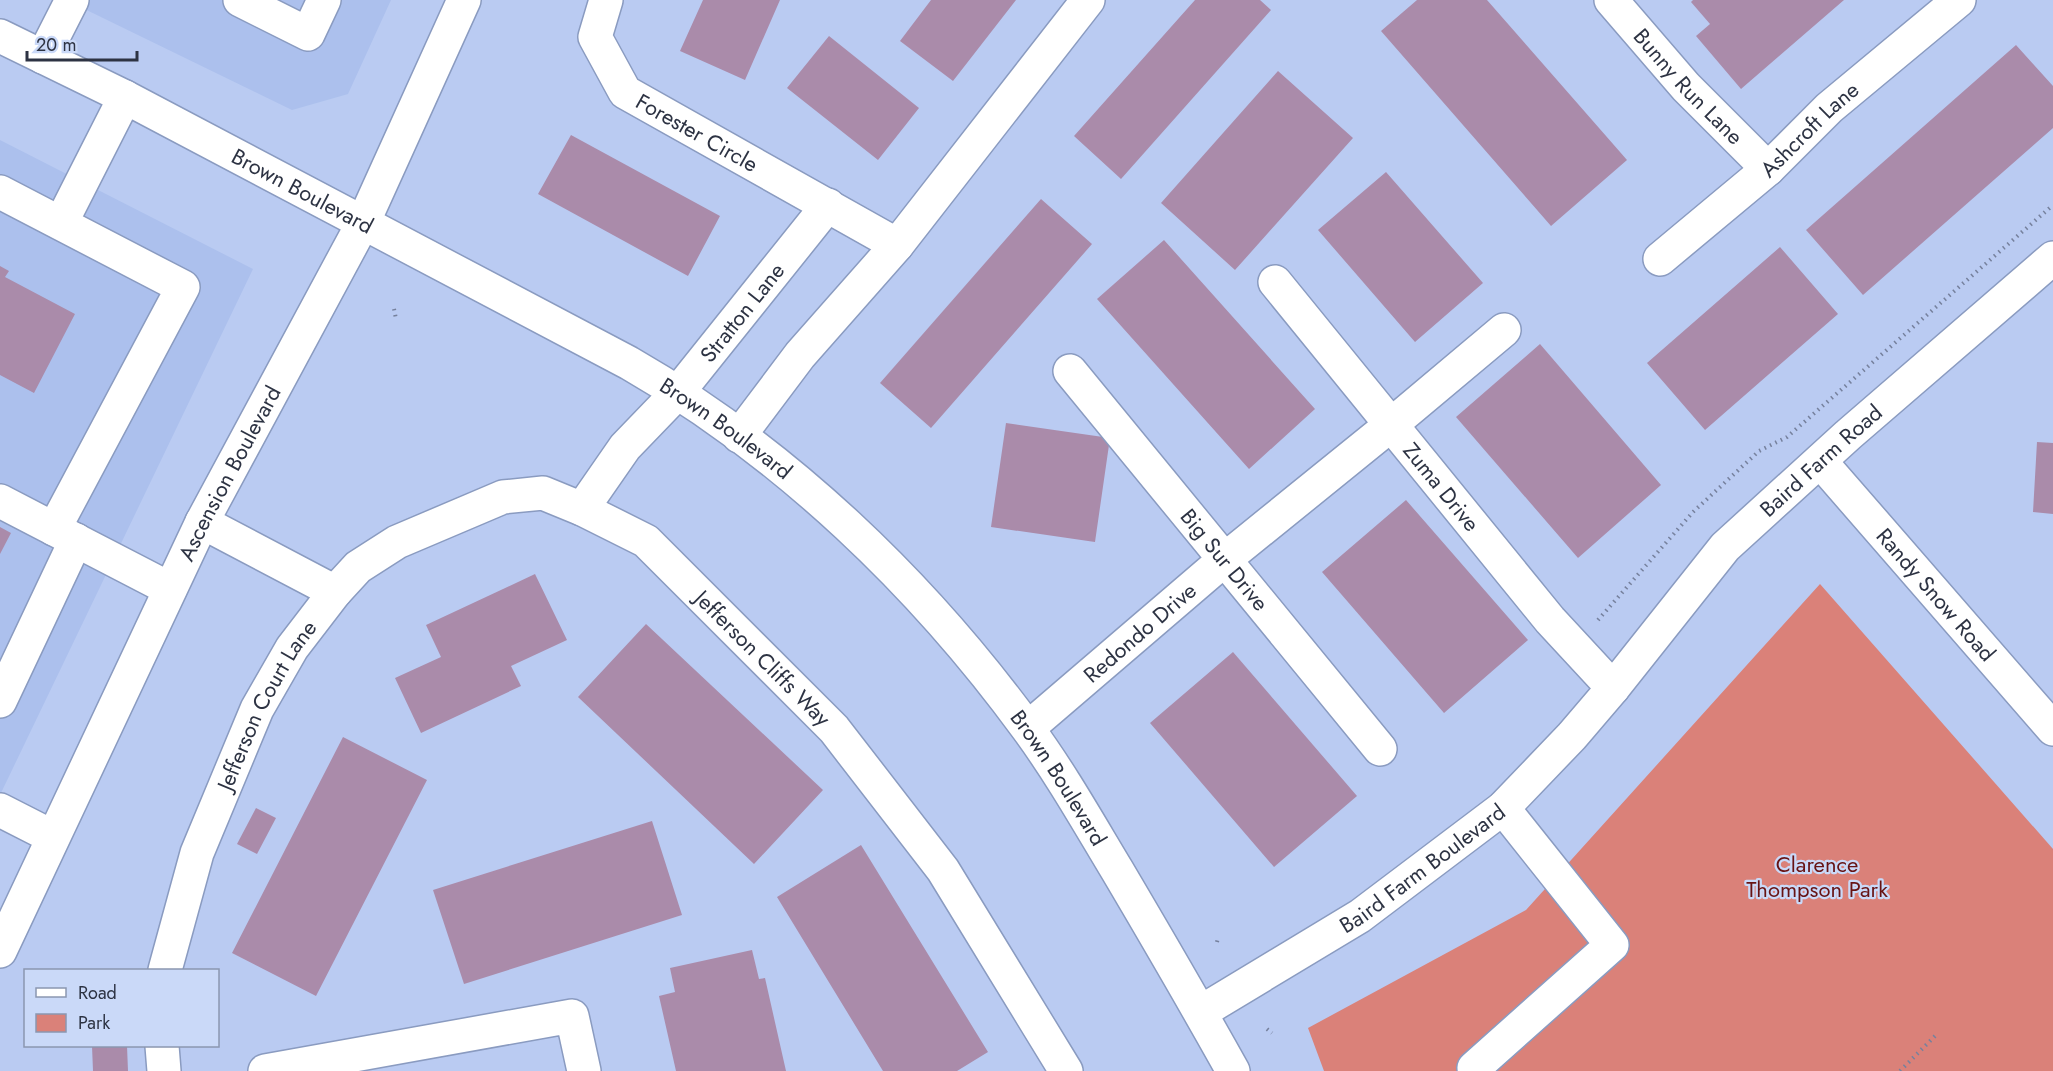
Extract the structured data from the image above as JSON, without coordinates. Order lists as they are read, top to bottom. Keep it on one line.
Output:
{"streets":{"street":["Bunny Run Lane","Ashcroft Lane","Forester Circle","Brown Boulevard","Stratton Lane","Baird Farm Road","Ascension Boulevard","Zuma Drive","Big Sur Drive","Randy Snow Road","Redondo Drive","Jefferson Cliffs Way","Jefferson Court Lane","Baird Farm Boulevard"]},"crossings":[["Bunny Run Lane","Ashcroft Lane"],["Forester Circle","Stratton Lane"],["Brown Boulevard","Stratton Lane"],["Brown Boulevard","Ascension Boulevard"],["Brown Boulevard","Redondo Drive"],["Brown Boulevard","Baird Farm Boulevard"],["Stratton Lane","Jefferson Cliffs Way"],["Baird Farm Road","Zuma Drive"],["Baird Farm Road","Randy Snow Road"],["Baird Farm Road","Baird Farm Boulevard"],["Zuma Drive","Redondo Drive"],["Zuma Drive","Baird Farm Boulevard"],["Big Sur Drive","Redondo Drive"],["Jefferson Cliffs Way","Jefferson Court Lane"]],"parks":["Clarence Thompson Park"],"legend":["Road","Park"],"scale_bar":"20 m"}
